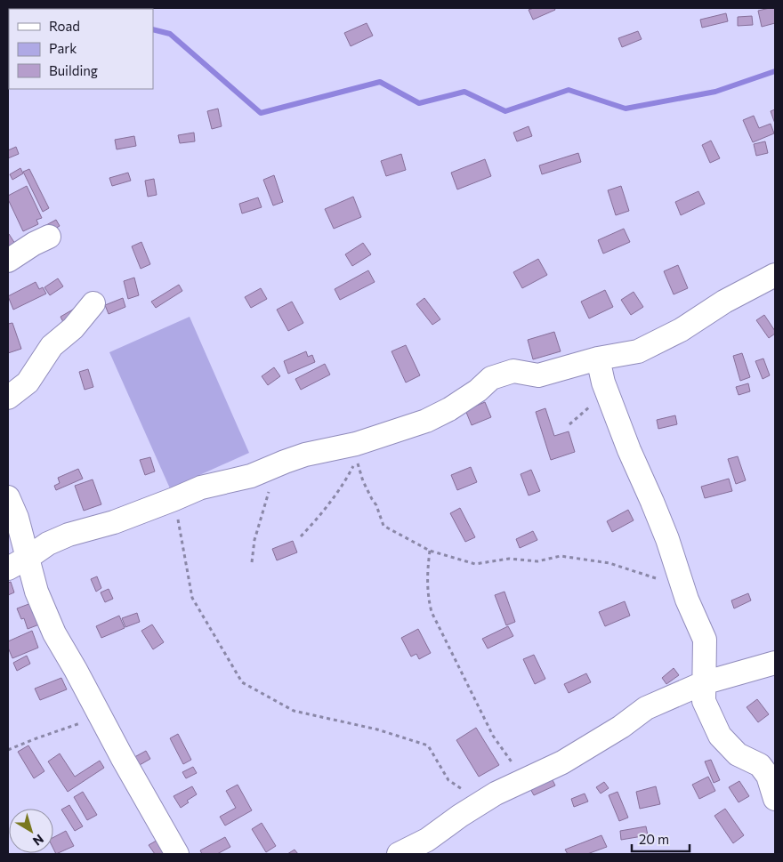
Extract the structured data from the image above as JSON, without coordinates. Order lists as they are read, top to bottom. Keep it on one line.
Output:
{"legend":["Road","Park","Building"],"scale_bar":"20 m","north":"bottom right"}
